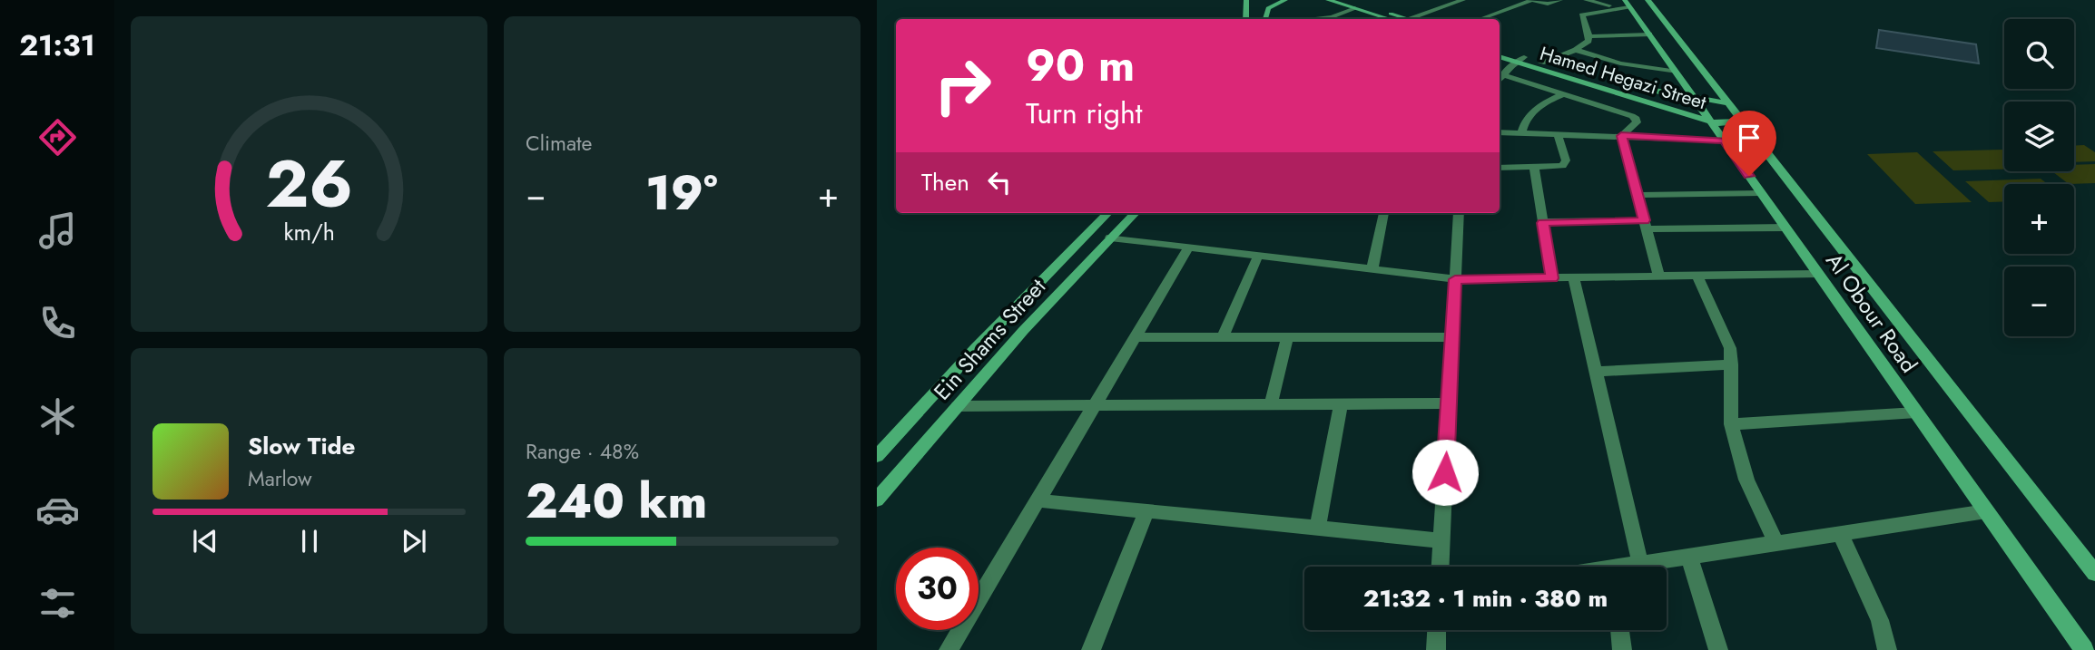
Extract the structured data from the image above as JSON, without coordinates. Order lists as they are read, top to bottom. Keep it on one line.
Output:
{"streets":{"street":["Hamed Hegazi Street","Al Obour Road","Ein Shams Street"]},"crossings":[["Hamed Hegazi Street","Al Obour Road"]],"page":{"tabs":"21:31","tile":["Climate",["Range · 48%","240 km"]],"map_buttons":["+","−"],"turn":["90 m","Turn right"],"then":"Then","heat":["−","19°","+"],"song":["Slow Tide","Marlow"],"limit":"30","trip":"21:32 · 1 min · 380 m","gauge":["26","km/h"]}}
